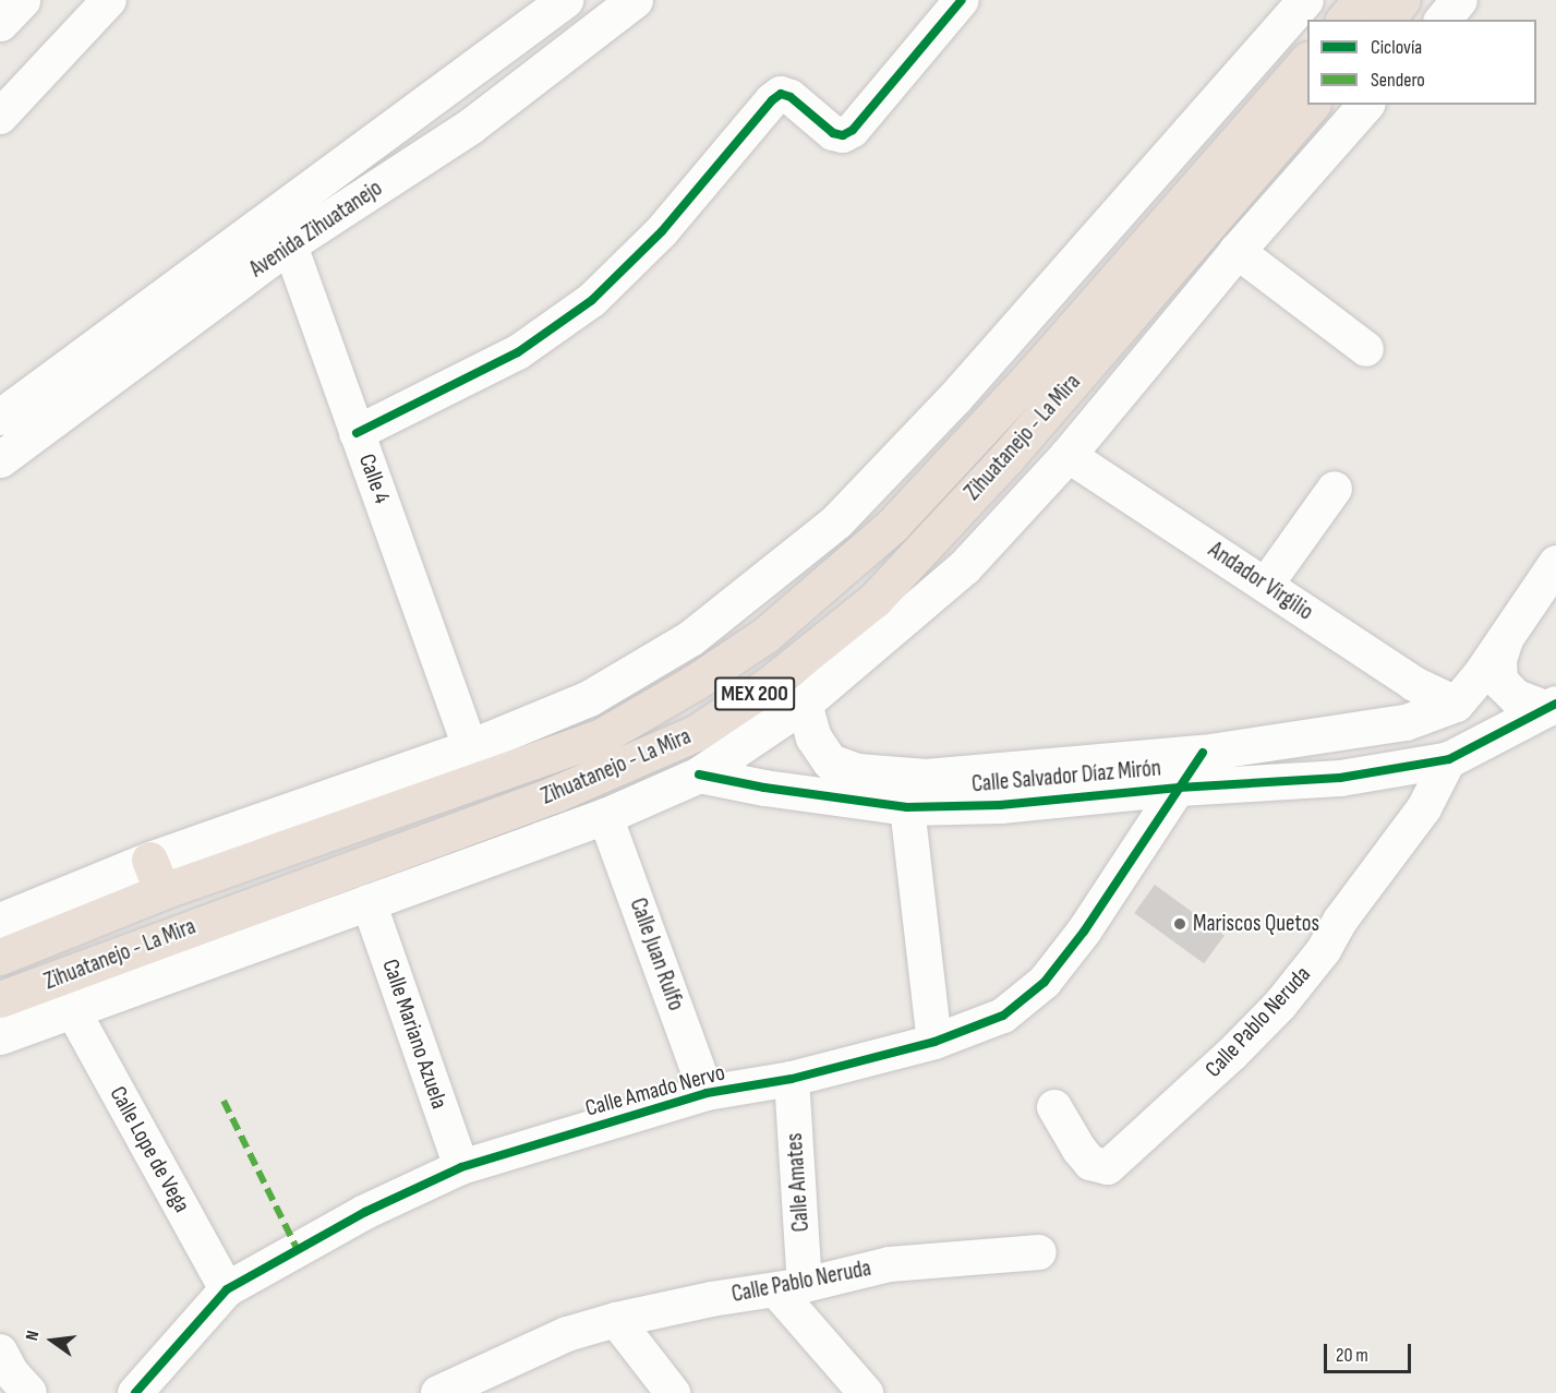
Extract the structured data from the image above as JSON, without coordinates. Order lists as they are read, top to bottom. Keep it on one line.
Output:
{"streets":{"highway":["Zihuatanejo - La Mira","MEX 200"],"street":["Avenida Zihuatanejo","Calle 4","Andador Virgilio","Calle Salvador Díaz Mirón","Calle Juan Rulfo","Calle Pablo Neruda","Calle Mariano Azuela","Calle Amado Nervo","Calle Lope de Vega","Calle Amates"]},"crossings":[["Avenida Zihuatanejo","Calle 4"],["Andador Virgilio","Calle Salvador Díaz Mirón"],["Calle Salvador Díaz Mirón","Calle Pablo Neruda"],["Calle Salvador Díaz Mirón","Calle Amado Nervo"],["Calle Juan Rulfo","Calle Amado Nervo"],["Calle Pablo Neruda","Calle Amates"],["Calle Mariano Azuela","Calle Amado Nervo"],["Calle Amado Nervo","Calle Lope de Vega"],["Calle Amado Nervo","Calle Amates"]],"places":["Mariscos Quetos"],"legend":["Ciclovía","Sendero"],"scale_bar":"20 m","north":"left"}
